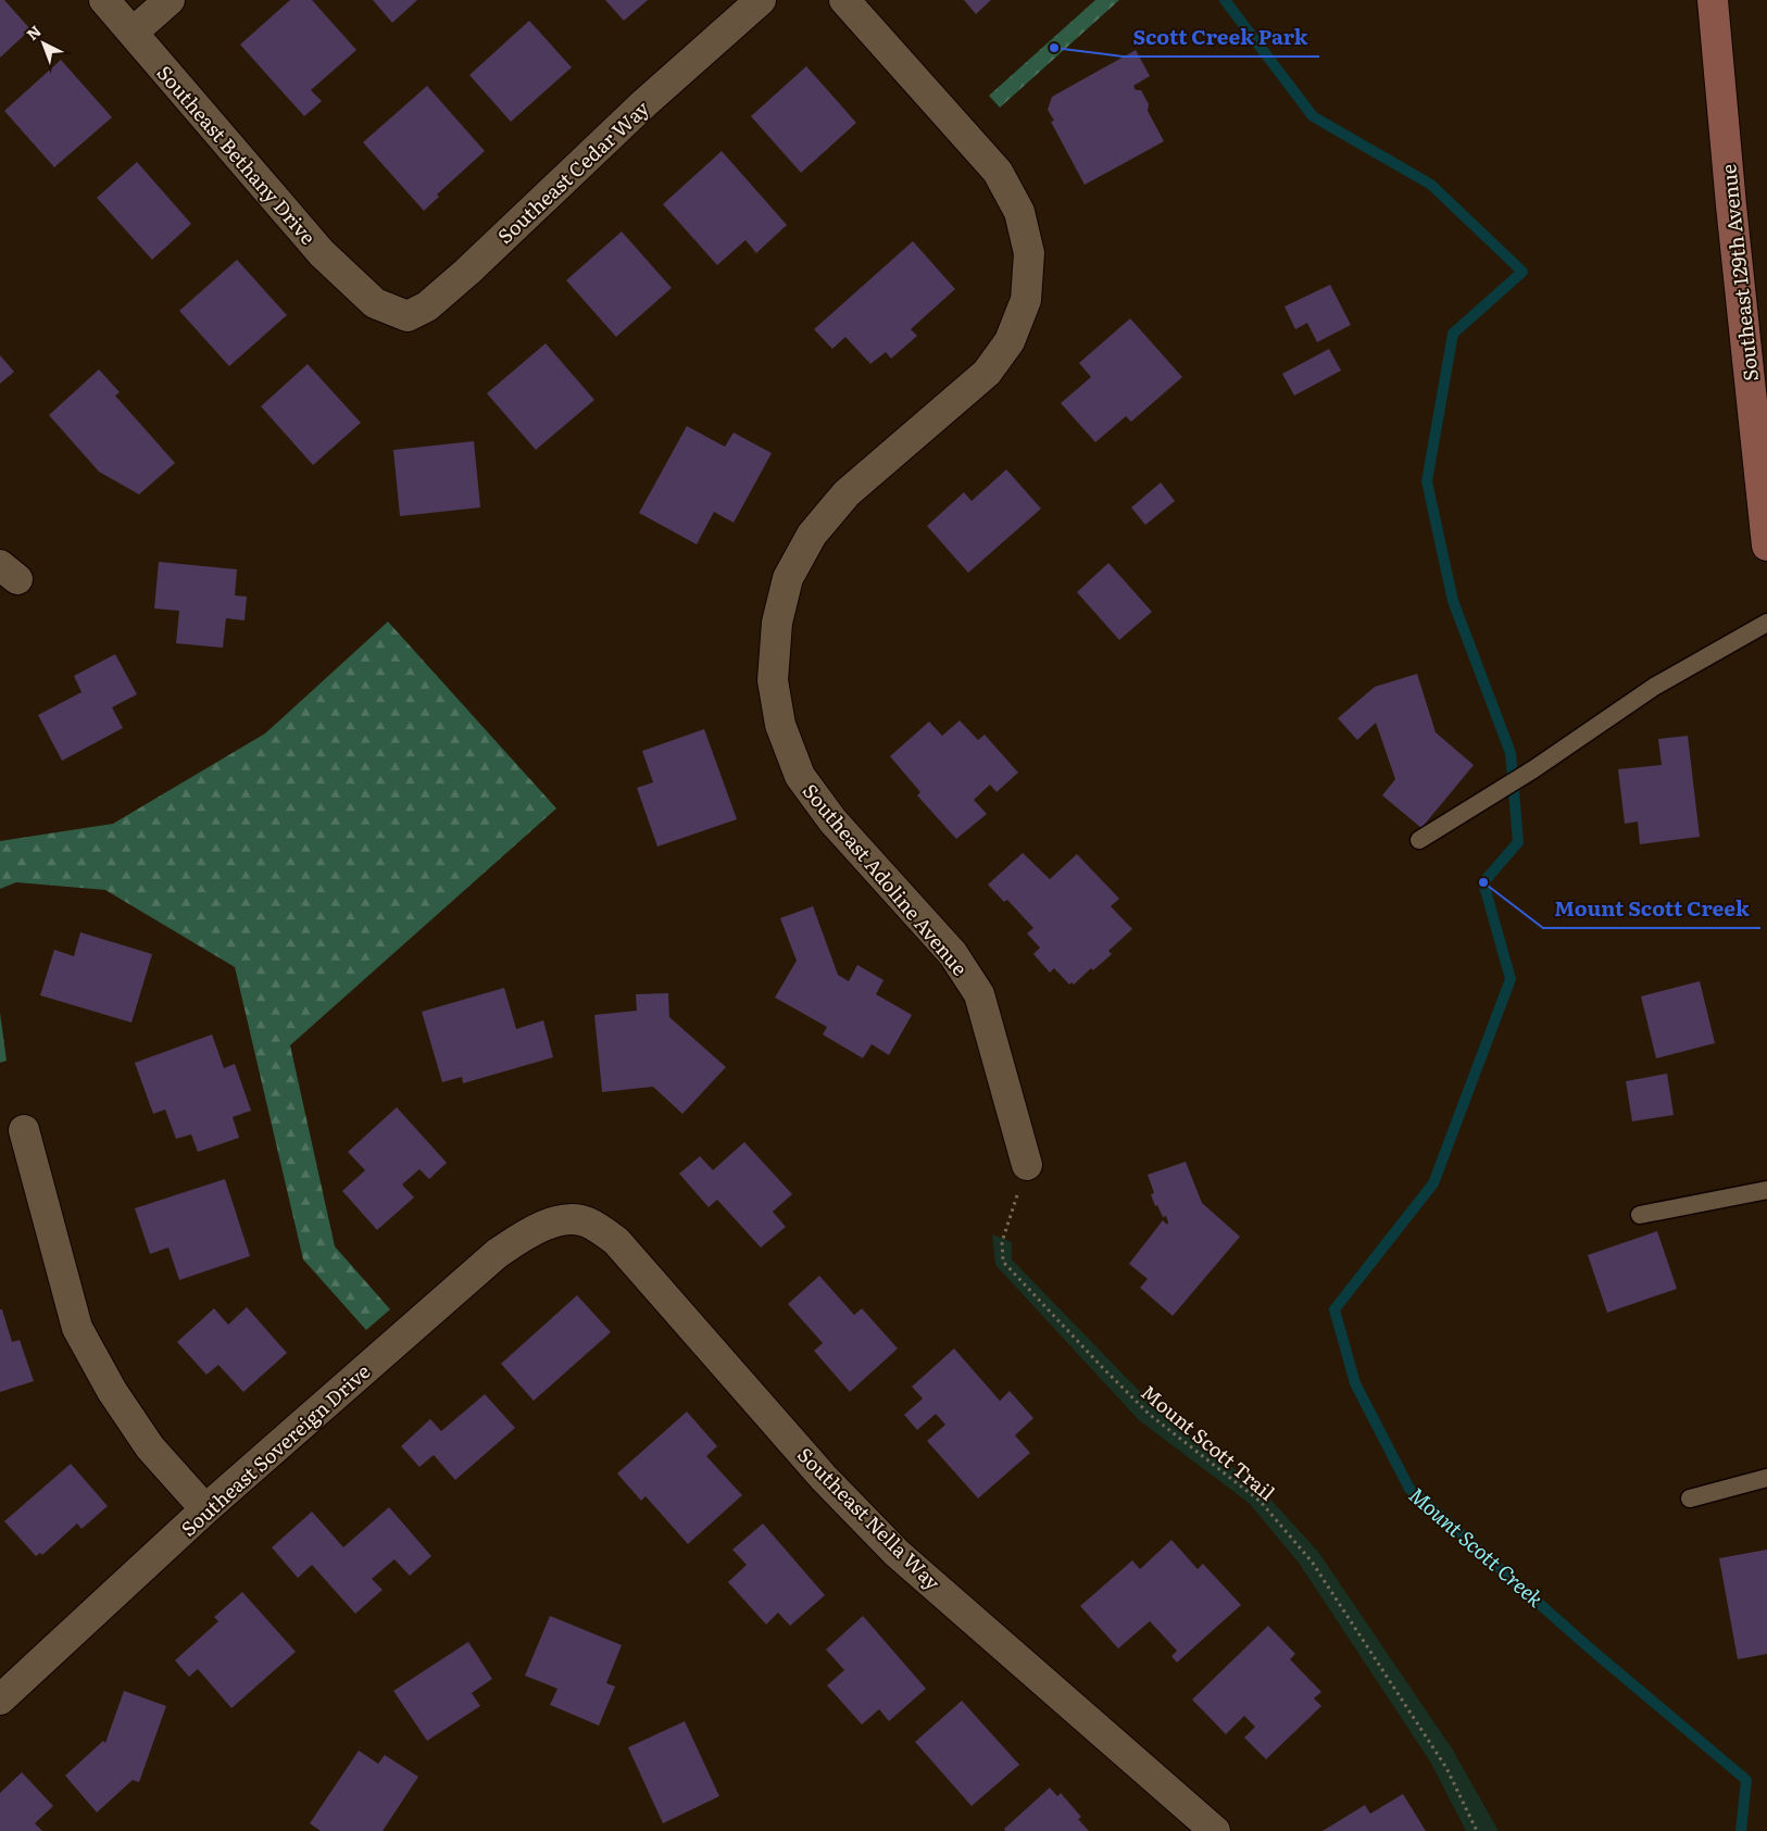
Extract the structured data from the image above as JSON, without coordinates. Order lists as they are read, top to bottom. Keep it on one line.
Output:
{"streets":{"main road":["Southeast 129th Avenue"],"street":["Southeast Bethany Drive","Southeast Cedar Way","Southeast Adoline Avenue","Southeast Sovereign Drive","Southeast Nella Way"],"path":["Mount Scott Trail"]},"crossings":[["Southeast Bethany Drive","Southeast Cedar Way"],["Southeast Adoline Avenue","Mount Scott Trail"],["Southeast Sovereign Drive","Southeast Nella Way"]],"water":["Mount Scott Creek"],"places":["Scott Creek Park","Mount Scott Creek"],"north":"top left"}
